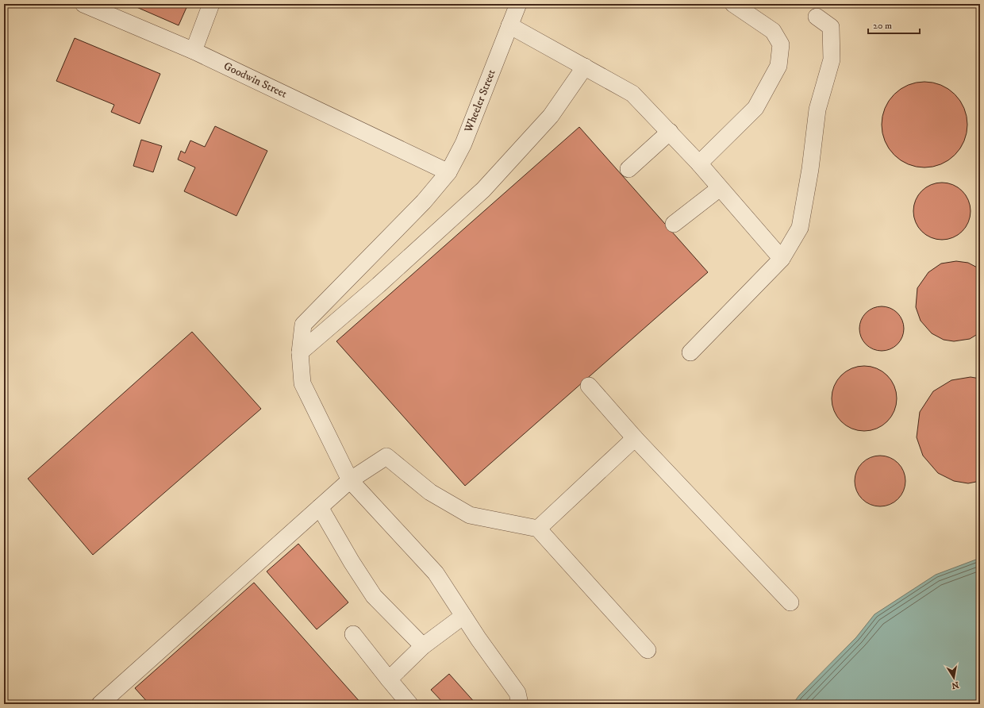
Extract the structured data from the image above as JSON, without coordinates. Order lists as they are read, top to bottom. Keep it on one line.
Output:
{"streets":{"street":["Goodwin Street","Wheeler Street"]},"crossings":[["Goodwin Street","Wheeler Street"]],"scale_bar":"20 m","north":"bottom"}
